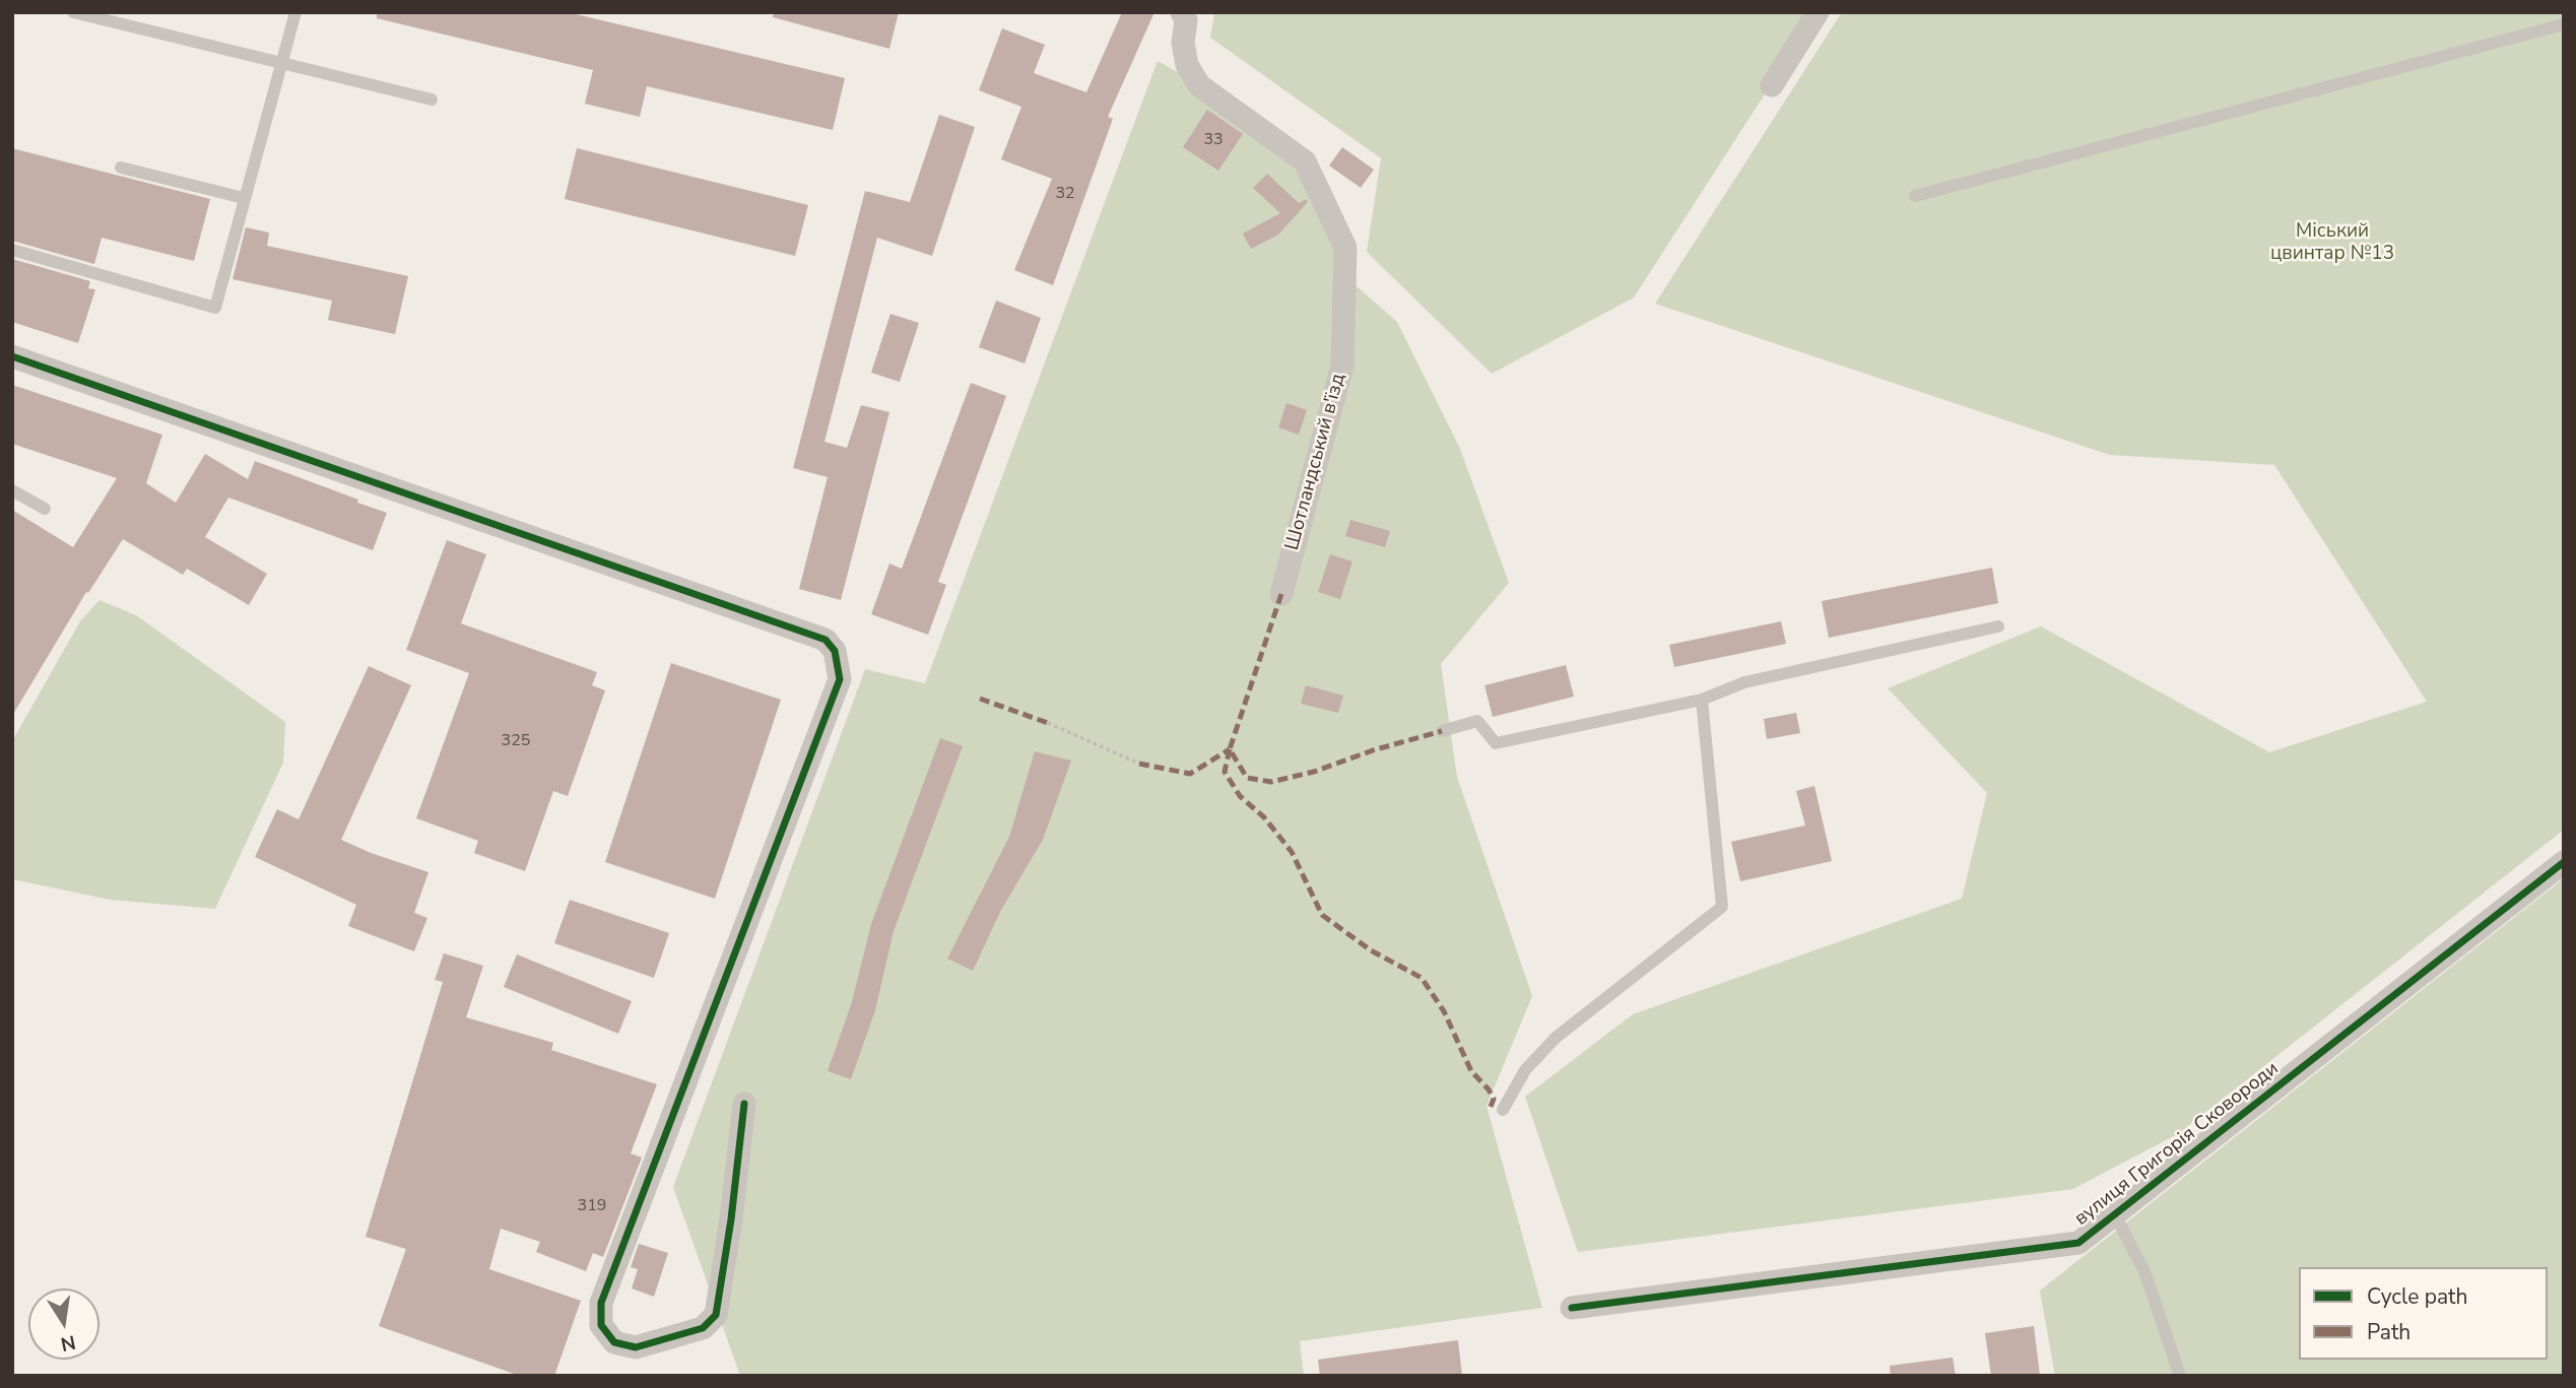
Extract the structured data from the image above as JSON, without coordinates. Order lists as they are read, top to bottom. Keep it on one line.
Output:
{"streets":{"street":["Шотландський в'їзд","вулиця Григорія Сковороди"]},"parks":["Міський цвинтар №13"],"house_numbers":["33","32","325","319"],"legend":["Cycle path","Path"],"north":"bottom"}
